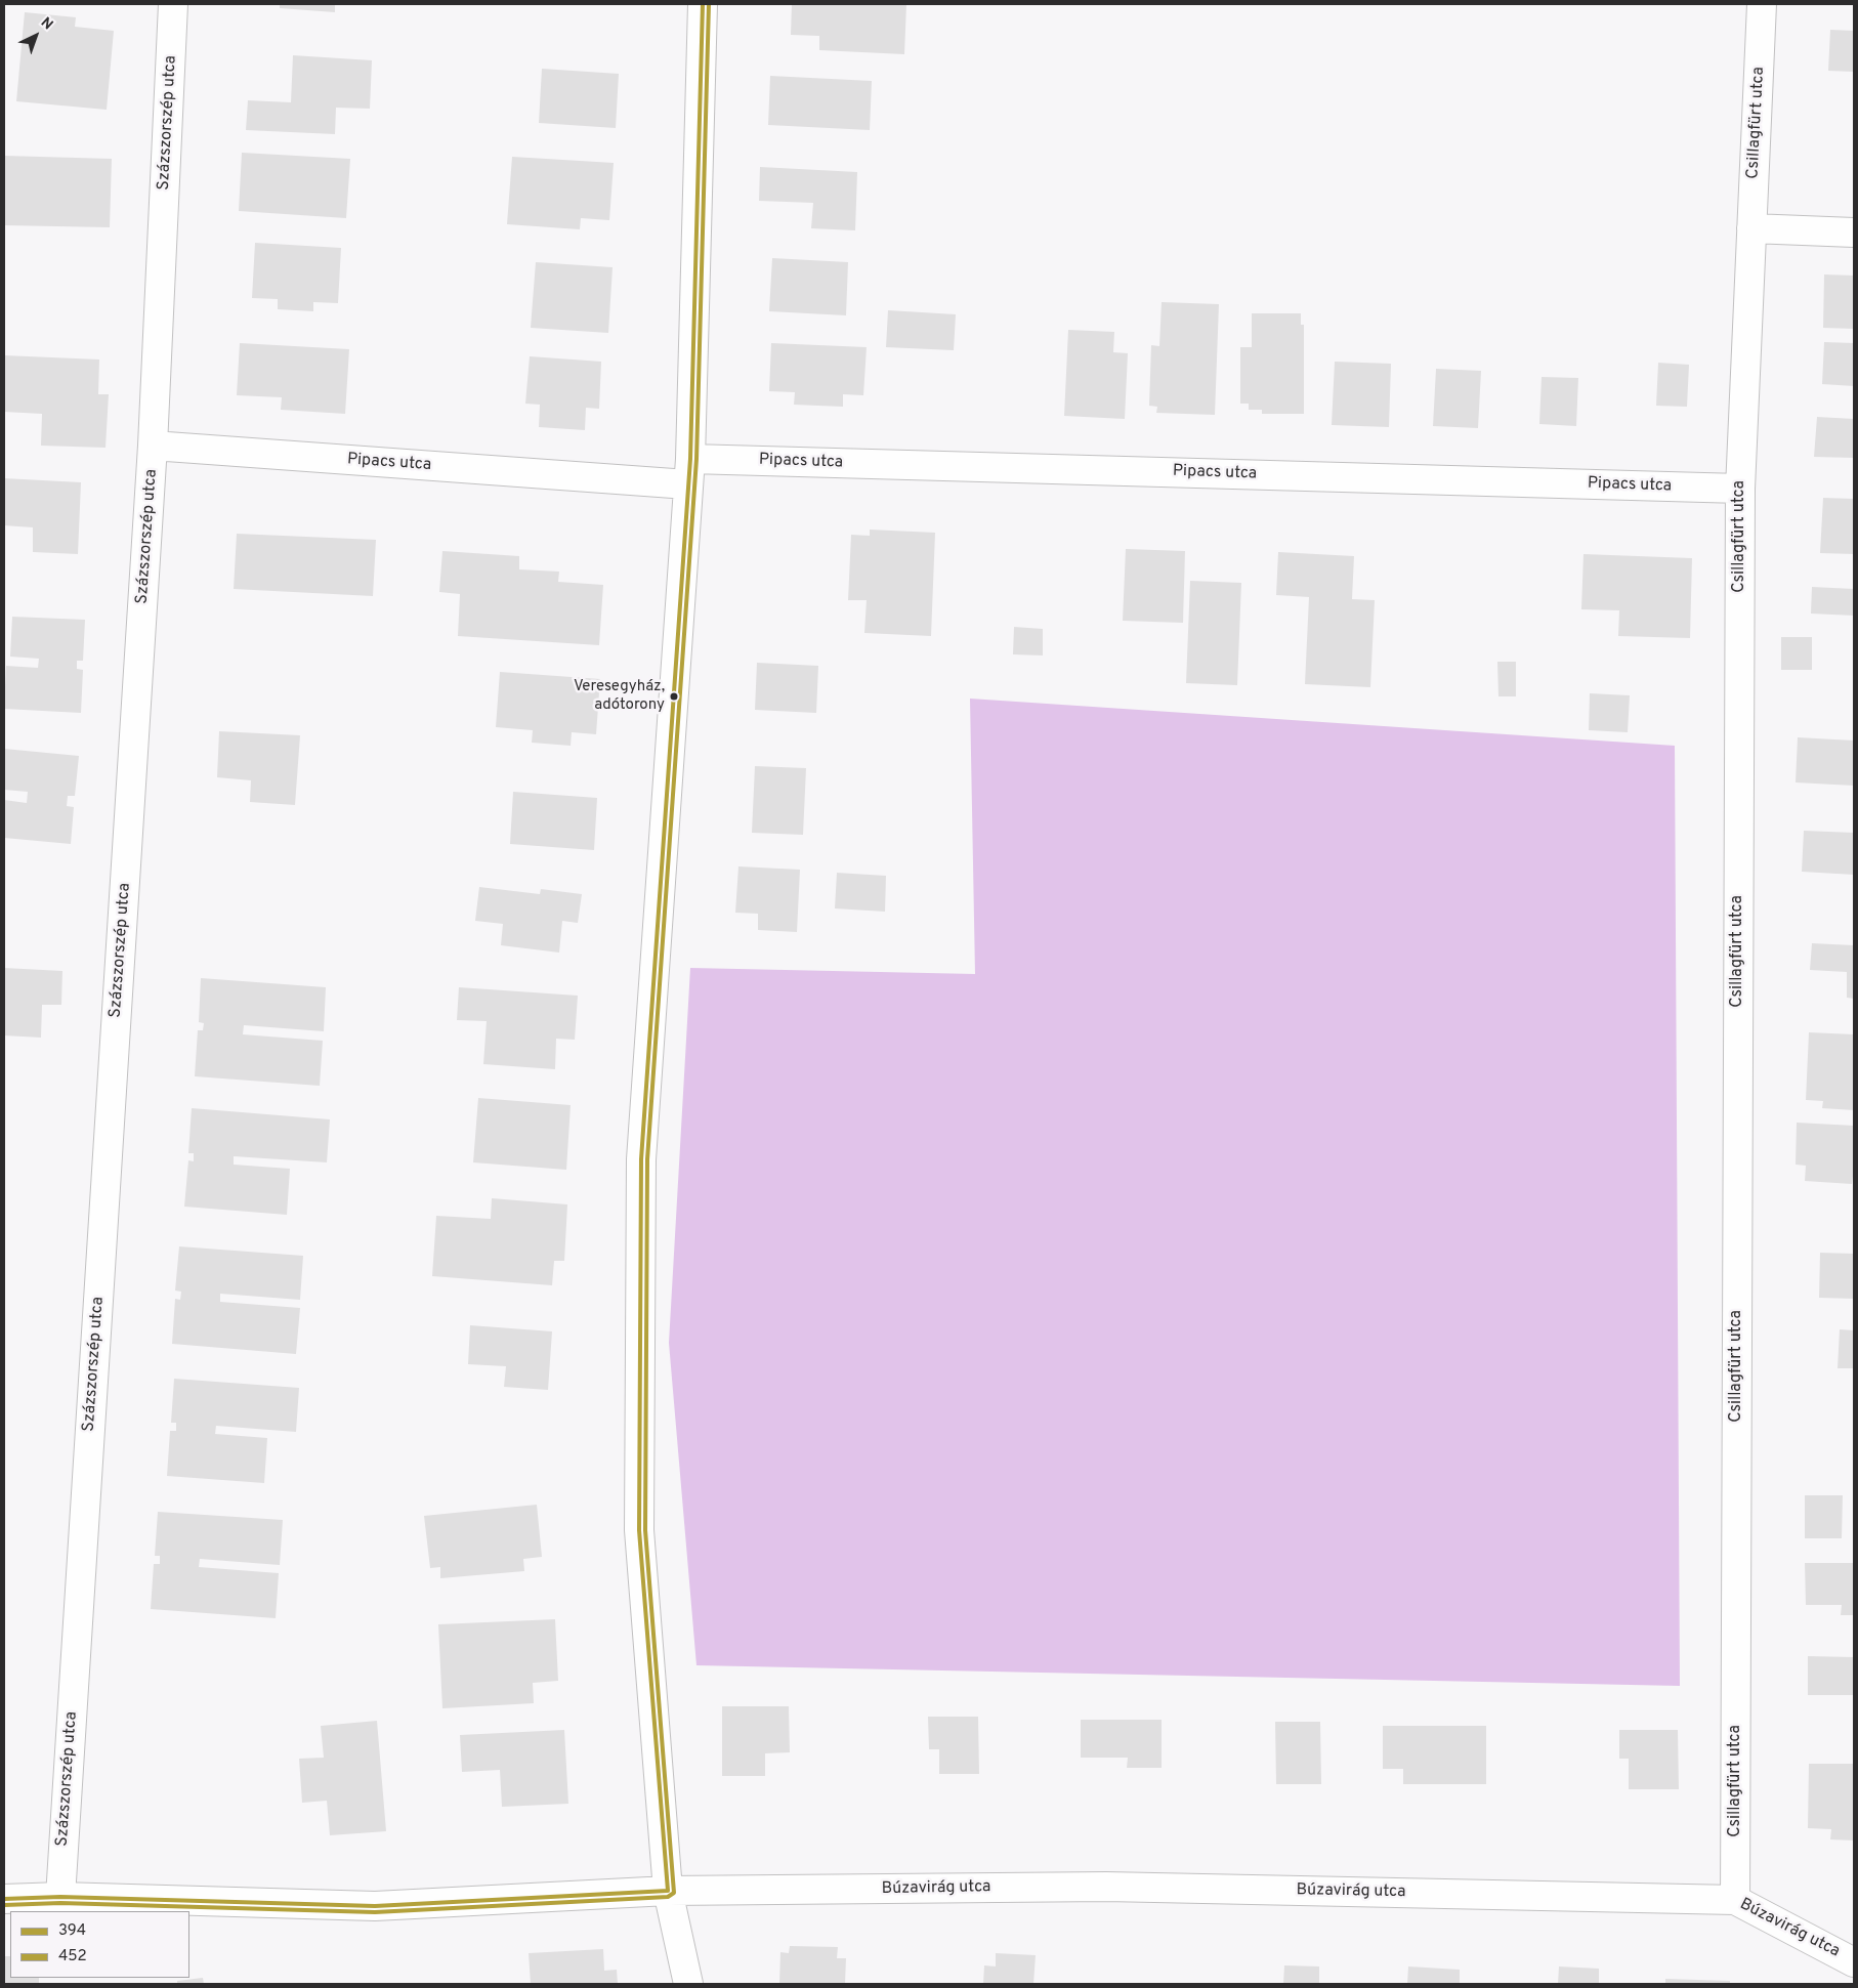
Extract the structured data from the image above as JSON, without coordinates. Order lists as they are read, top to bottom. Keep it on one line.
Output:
{"streets":{"street":["Százszorszép utca","Csillagfürt utca","Pipacs utca","Búzavirág utca"]},"crossings":[["Százszorszép utca","Pipacs utca"],["Százszorszép utca","Búzavirág utca"],["Csillagfürt utca","Pipacs utca"],["Csillagfürt utca","Búzavirág utca"]],"places":["Veresegyház, adótorony"],"lines":["transit line 394","transit line 452"],"legend":["394","452"],"north":"top right"}
